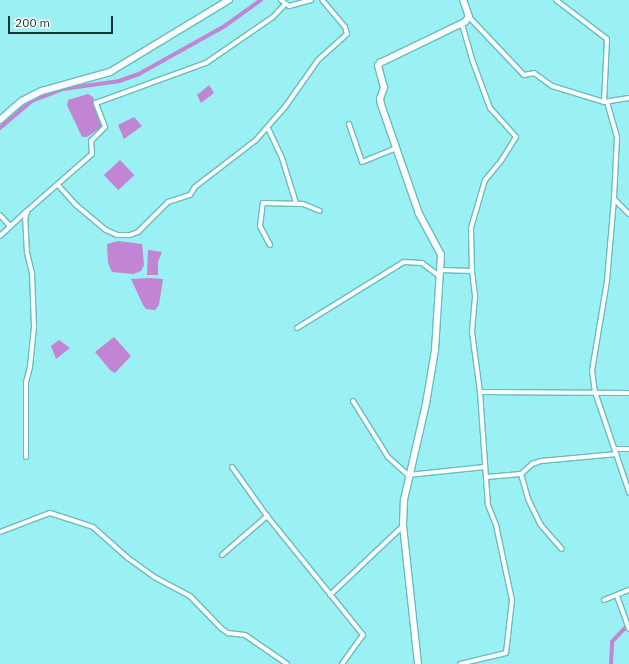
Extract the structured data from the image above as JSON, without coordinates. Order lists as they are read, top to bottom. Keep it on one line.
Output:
{"scale_bar":"200 m"}
